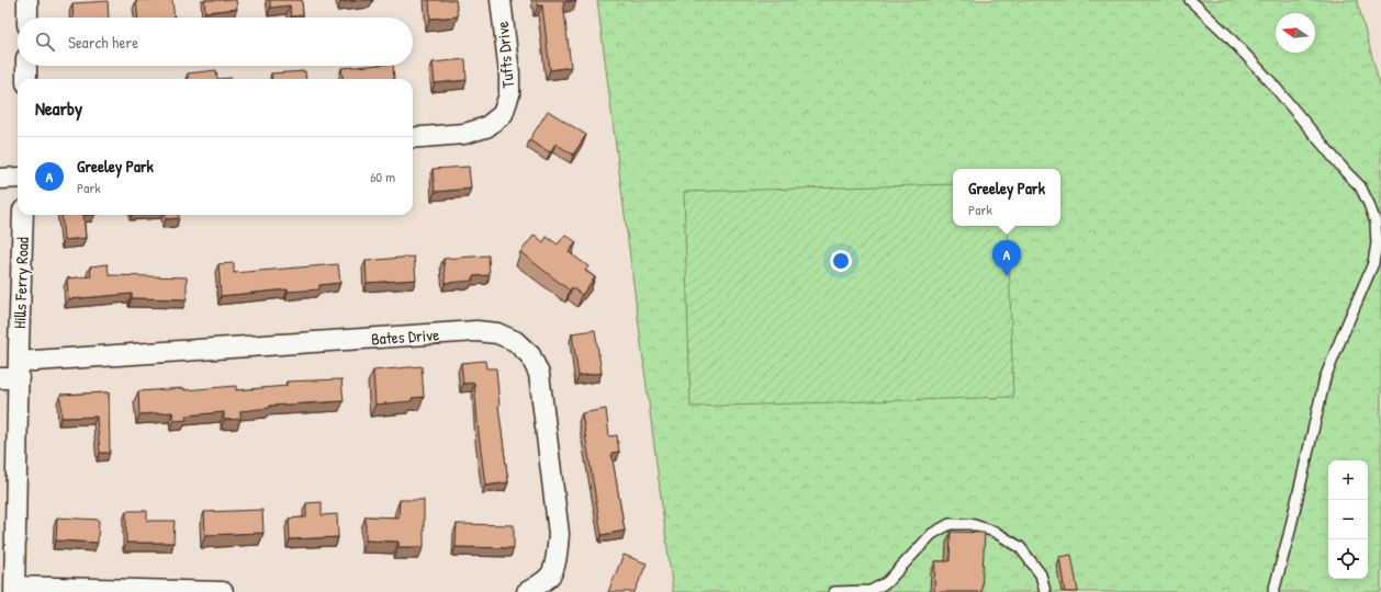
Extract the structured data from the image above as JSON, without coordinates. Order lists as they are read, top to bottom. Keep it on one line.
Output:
{"streets":{"street":["Tufts Drive","Hills Ferry Road","Bates Drive"]},"crossings":[["Hills Ferry Road","Bates Drive"]],"north":"left","page":{"search":"Search here","heading":"Nearby","list":[{"mark":"A","name":"Greeley Park","note":"Park","value":"60 m"}],"popup":["Greeley Park","Park"],"pins":"A","map_buttons":["+","−"]}}
